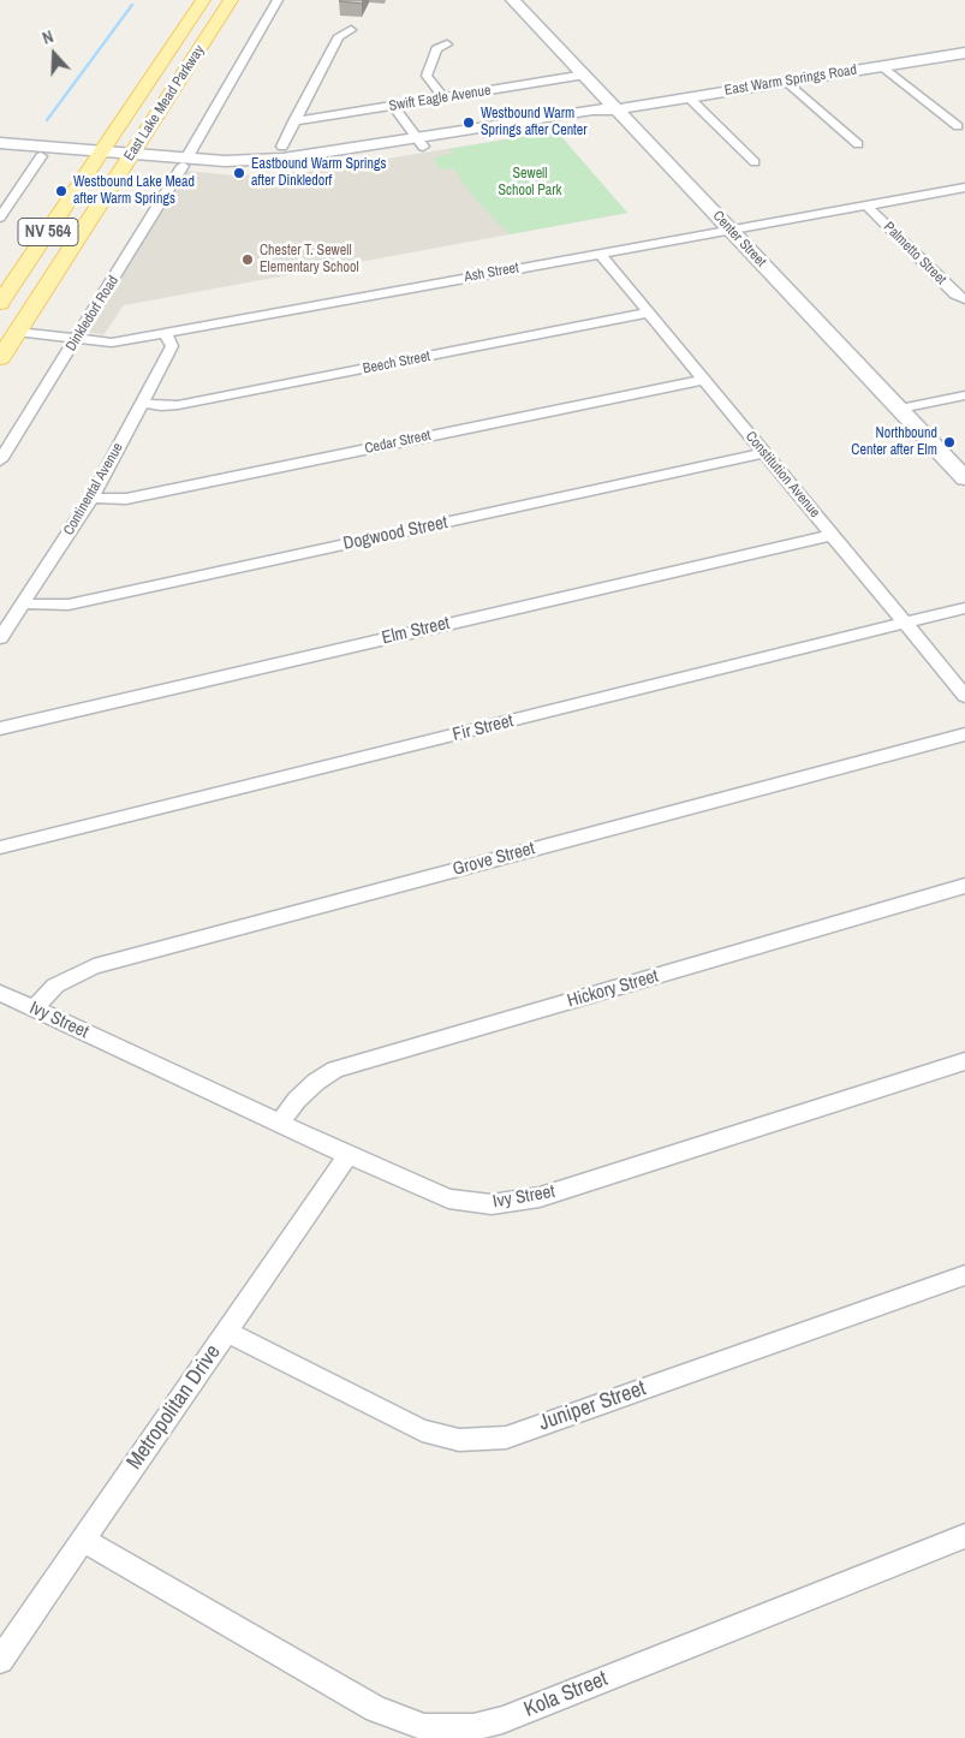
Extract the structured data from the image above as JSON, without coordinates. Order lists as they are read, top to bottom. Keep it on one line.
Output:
{"streets":{"main road":["East Lake Mead Parkway","NV 564"],"street":["East Warm Springs Road","Swift Eagle Avenue","Center Street","Palmetto Street","Ash Street","Dinkledorf Road","Beech Street","Cedar Street","Constitution Avenue","Continental Avenue","Dogwood Street","Elm Street","Fir Street","Grove Street","Hickory Street","Ivy Street","Juniper Street","Metropolitan Drive","Kola Street"]},"crossings":[["East Warm Springs Road","East Lake Mead Parkway"],["East Warm Springs Road","Center Street"],["East Warm Springs Road","Dinkledorf Road"],["Swift Eagle Avenue","Center Street"],["East Lake Mead Parkway","Ash Street"],["Center Street","Ash Street"],["Palmetto Street","Ash Street"],["Ash Street","Dinkledorf Road"],["Ash Street","Constitution Avenue"],["Ash Street","Continental Avenue"],["Beech Street","Constitution Avenue"],["Beech Street","Continental Avenue"],["Cedar Street","Constitution Avenue"],["Cedar Street","Continental Avenue"],["Constitution Avenue","Dogwood Street"],["Constitution Avenue","Elm Street"],["Constitution Avenue","Fir Street"],["Continental Avenue","Dogwood Street"],["Grove Street","Ivy Street"],["Hickory Street","Ivy Street"],["Ivy Street","Metropolitan Drive"],["Juniper Street","Metropolitan Drive"],["Metropolitan Drive","Kola Street"]],"parks":["Sewell School Park"],"places":["Westbound Warm Springs after Center","Eastbound Warm Springs after Dinkledorf","Westbound Lake Mead after Warm Springs","Chester T. Sewell Elementary School","Northbound Center after Elm"],"north":"top"}
